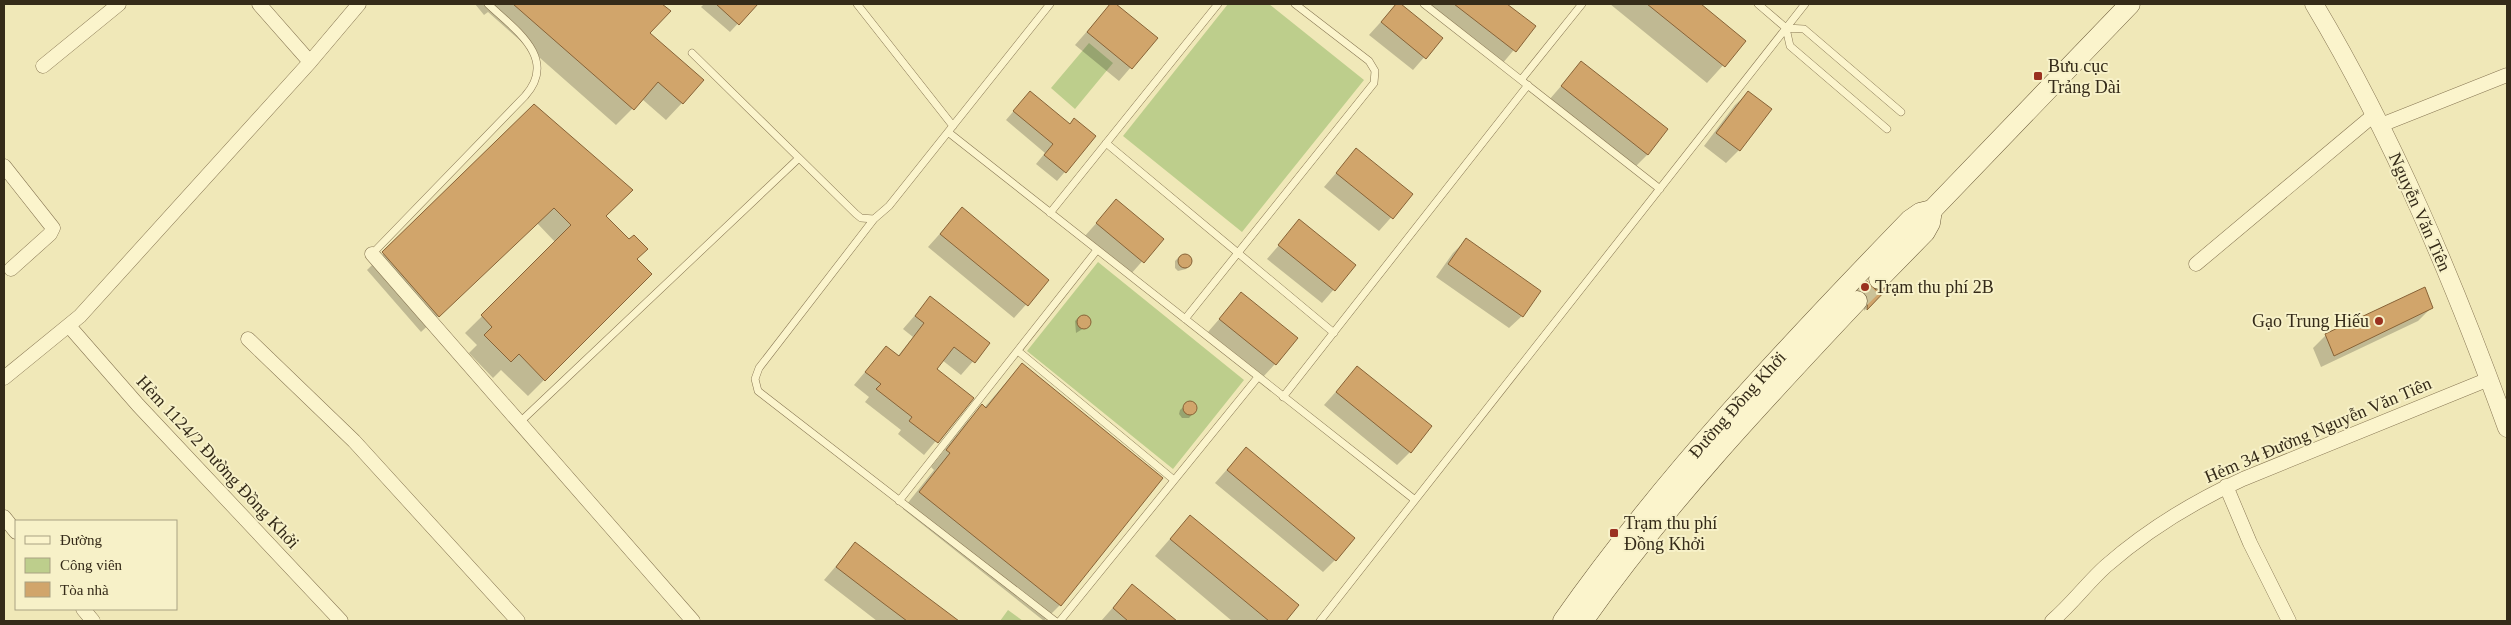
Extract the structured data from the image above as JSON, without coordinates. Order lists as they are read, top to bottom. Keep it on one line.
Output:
{"streets":{"main road":["Đường Đồng Khởi"],"street":["Nguyễn Văn Tiên","Hẻm 34 Đường Nguyễn Văn Tiên","Hẻm 1124/2 Đường Đồng Khởi"]},"crossings":[["Nguyễn Văn Tiên","Hẻm 34 Đường Nguyễn Văn Tiên"]],"places":{"transit":["Bưu cục Trảng Dài","Trạm thu phí Đồng Khởi"],"other":["Trạm thu phí 2B","Gạo Trung Hiếu"]},"legend":["Đường","Công viên","Tòa nhà"]}
